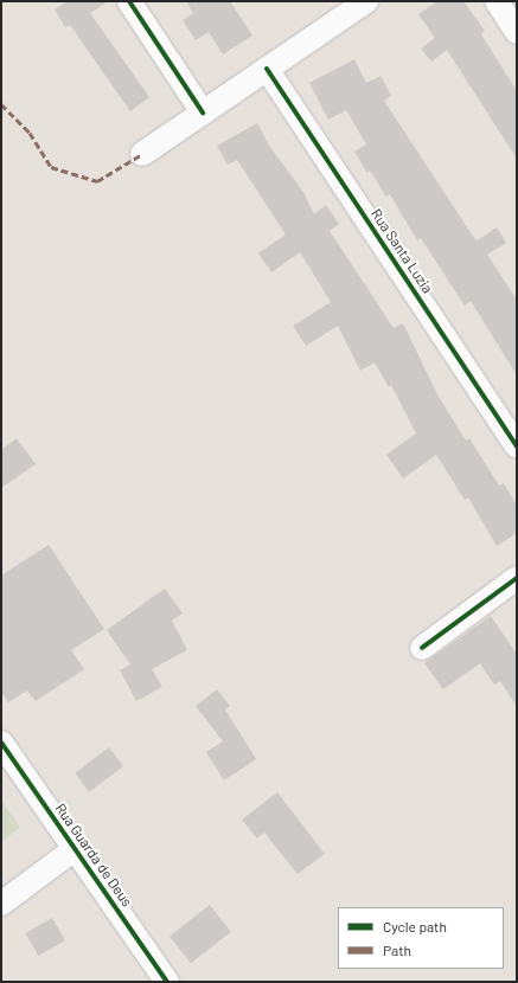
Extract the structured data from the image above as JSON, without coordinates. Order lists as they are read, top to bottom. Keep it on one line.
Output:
{"streets":{"street":["Rua Santa Luzia","Rua Guarda de Deus"]},"legend":["Cycle path","Path"]}
